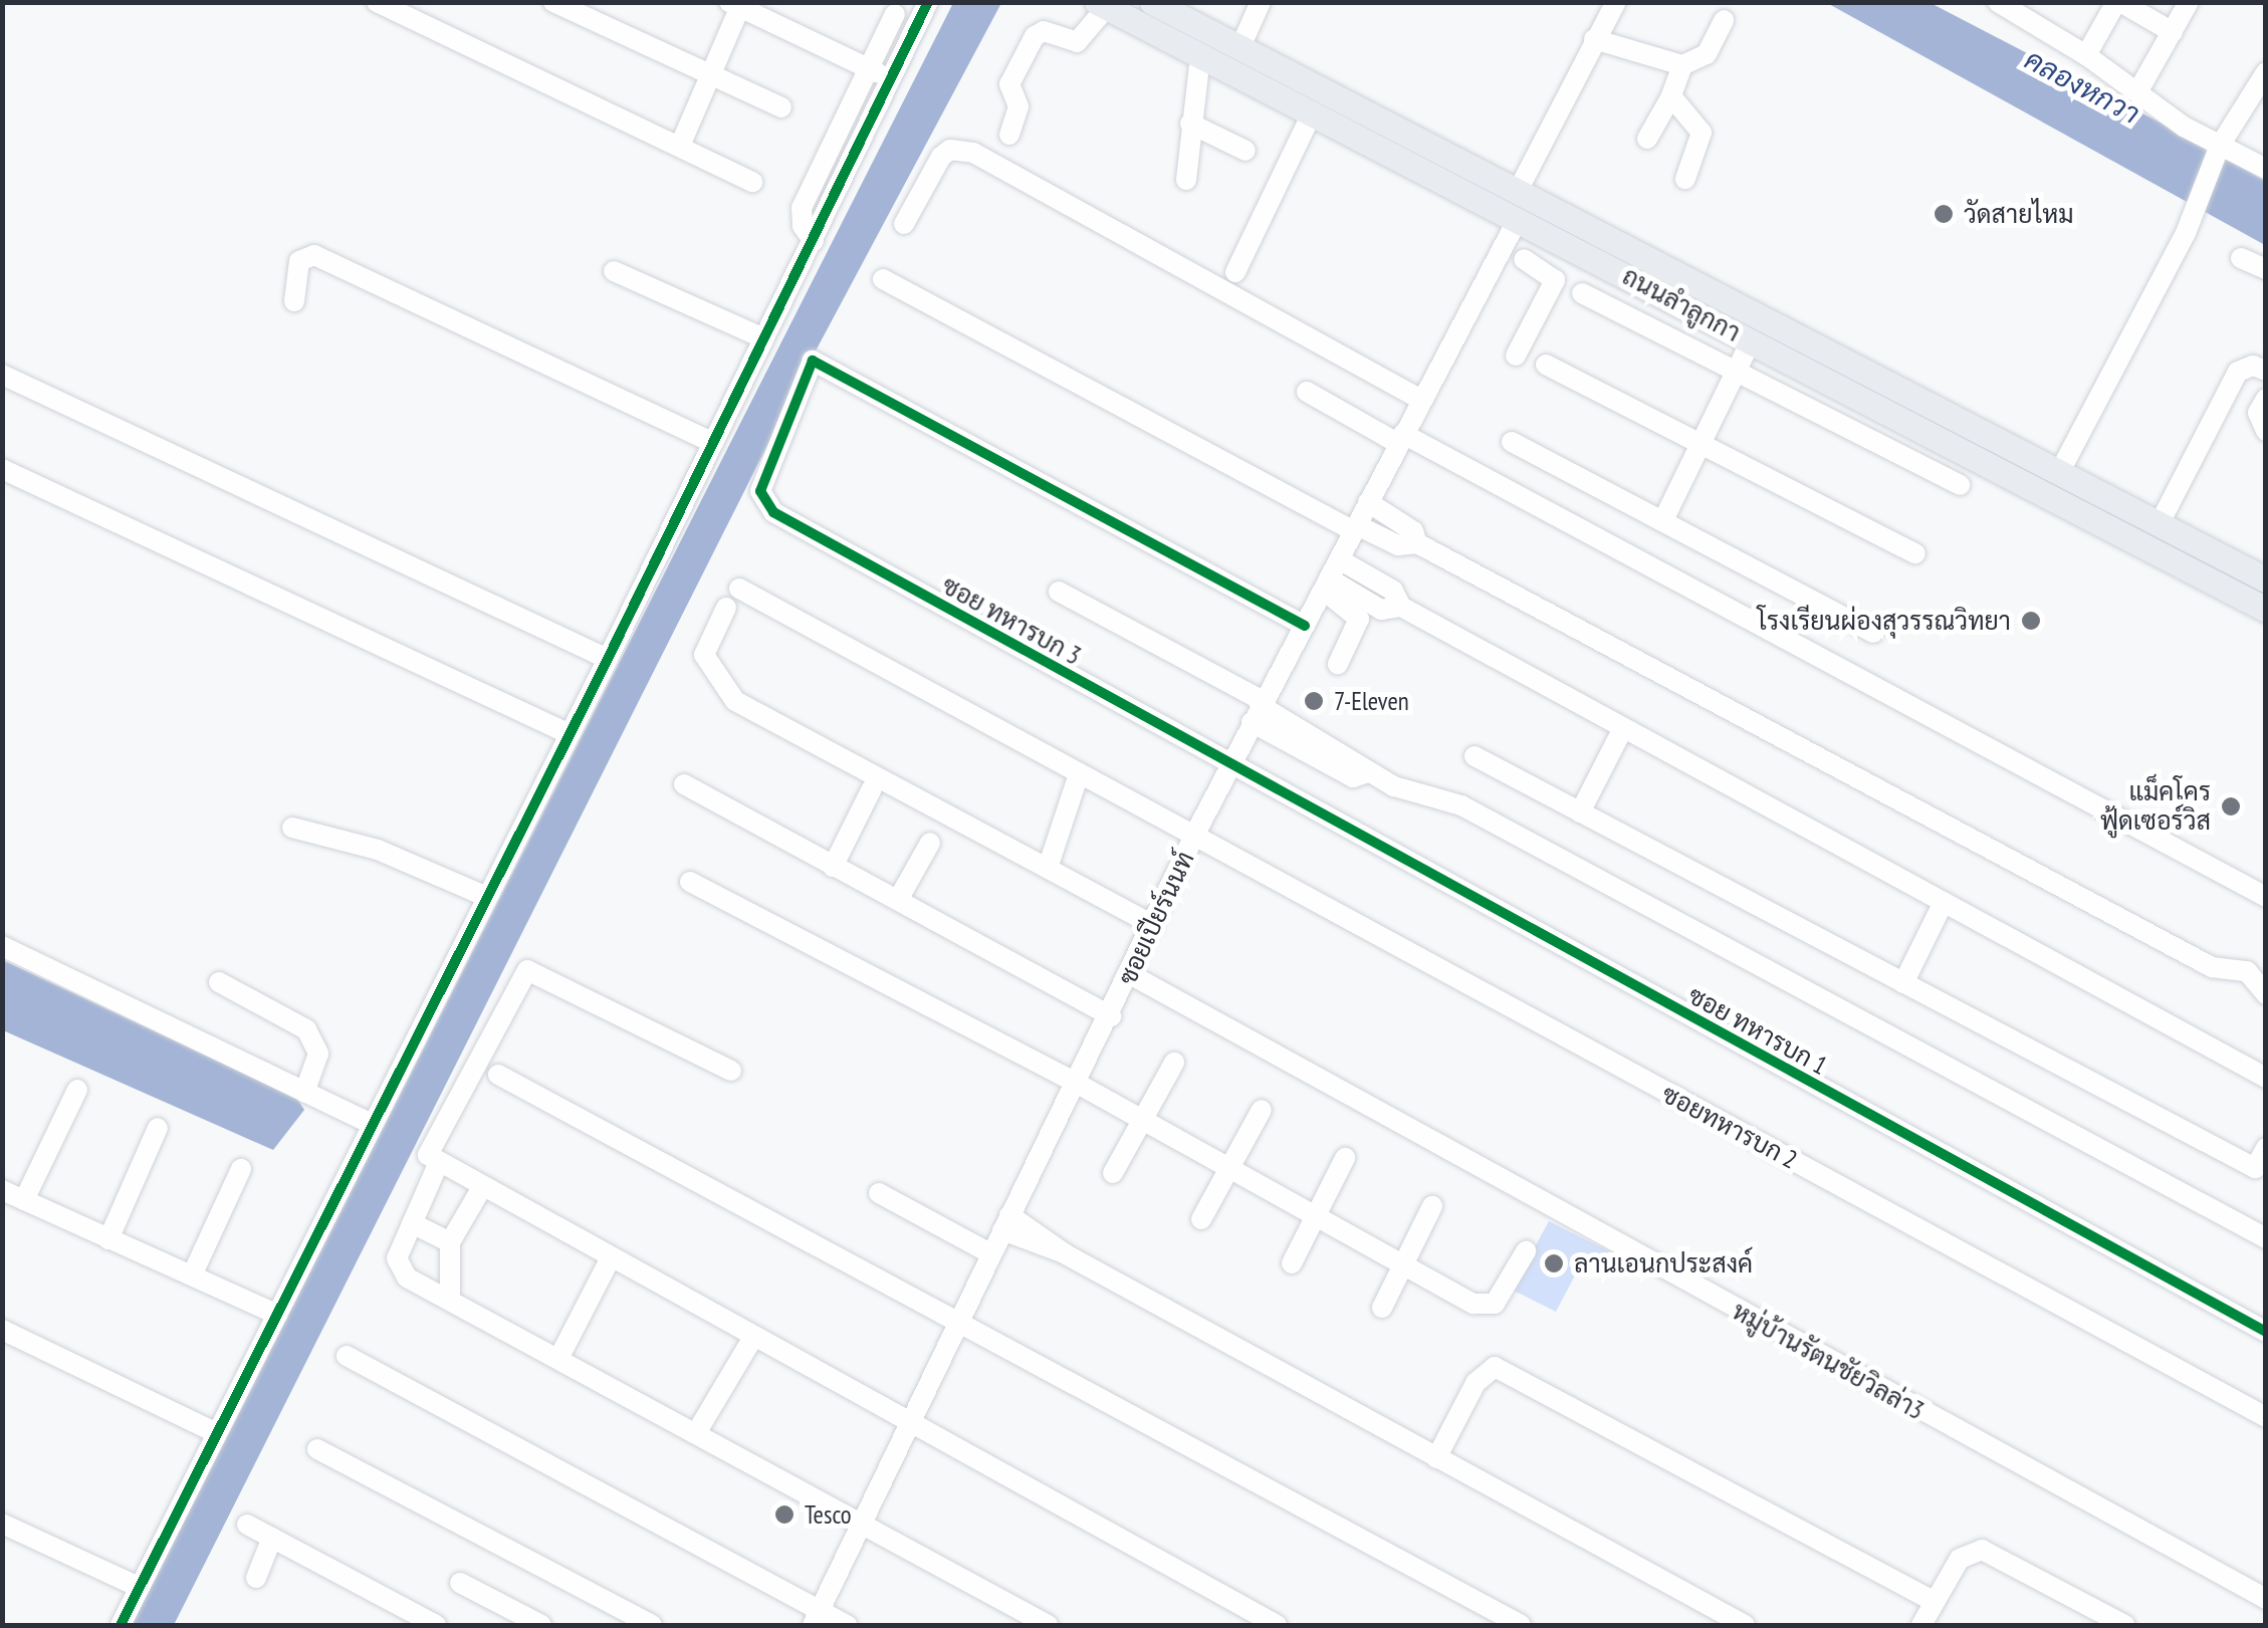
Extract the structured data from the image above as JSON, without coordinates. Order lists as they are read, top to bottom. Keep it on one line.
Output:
{"streets":{"main road":["ถนนลำลูกกา"],"street":["ซอย ทหารบก 3","ซอยเปียร์นนท์","ซอย ทหารบก 1","ซอยทหารบก 2","หมู่บ้านรัตนชัยวิลล่า3"]},"crossings":[["ถนนลำลูกกา","ซอยเปียร์นนท์"],["ซอย ทหารบก 3","ซอยเปียร์นนท์"],["ซอย ทหารบก 3","ซอย ทหารบก 1"],["ซอยเปียร์นนท์","ซอย ทหารบก 1"],["ซอยเปียร์นนท์","ซอยทหารบก 2"],["ซอยเปียร์นนท์","หมู่บ้านรัตนชัยวิลล่า3"]],"water":["คลองหกวา"],"places":["วัดสายไหม","โรงเรียนผ่องสุวรรณวิทยา","7-Eleven","แม็คโคร ฟู้ดเซอร์วิส","ลานเอนกประสงค์","Tesco"]}
